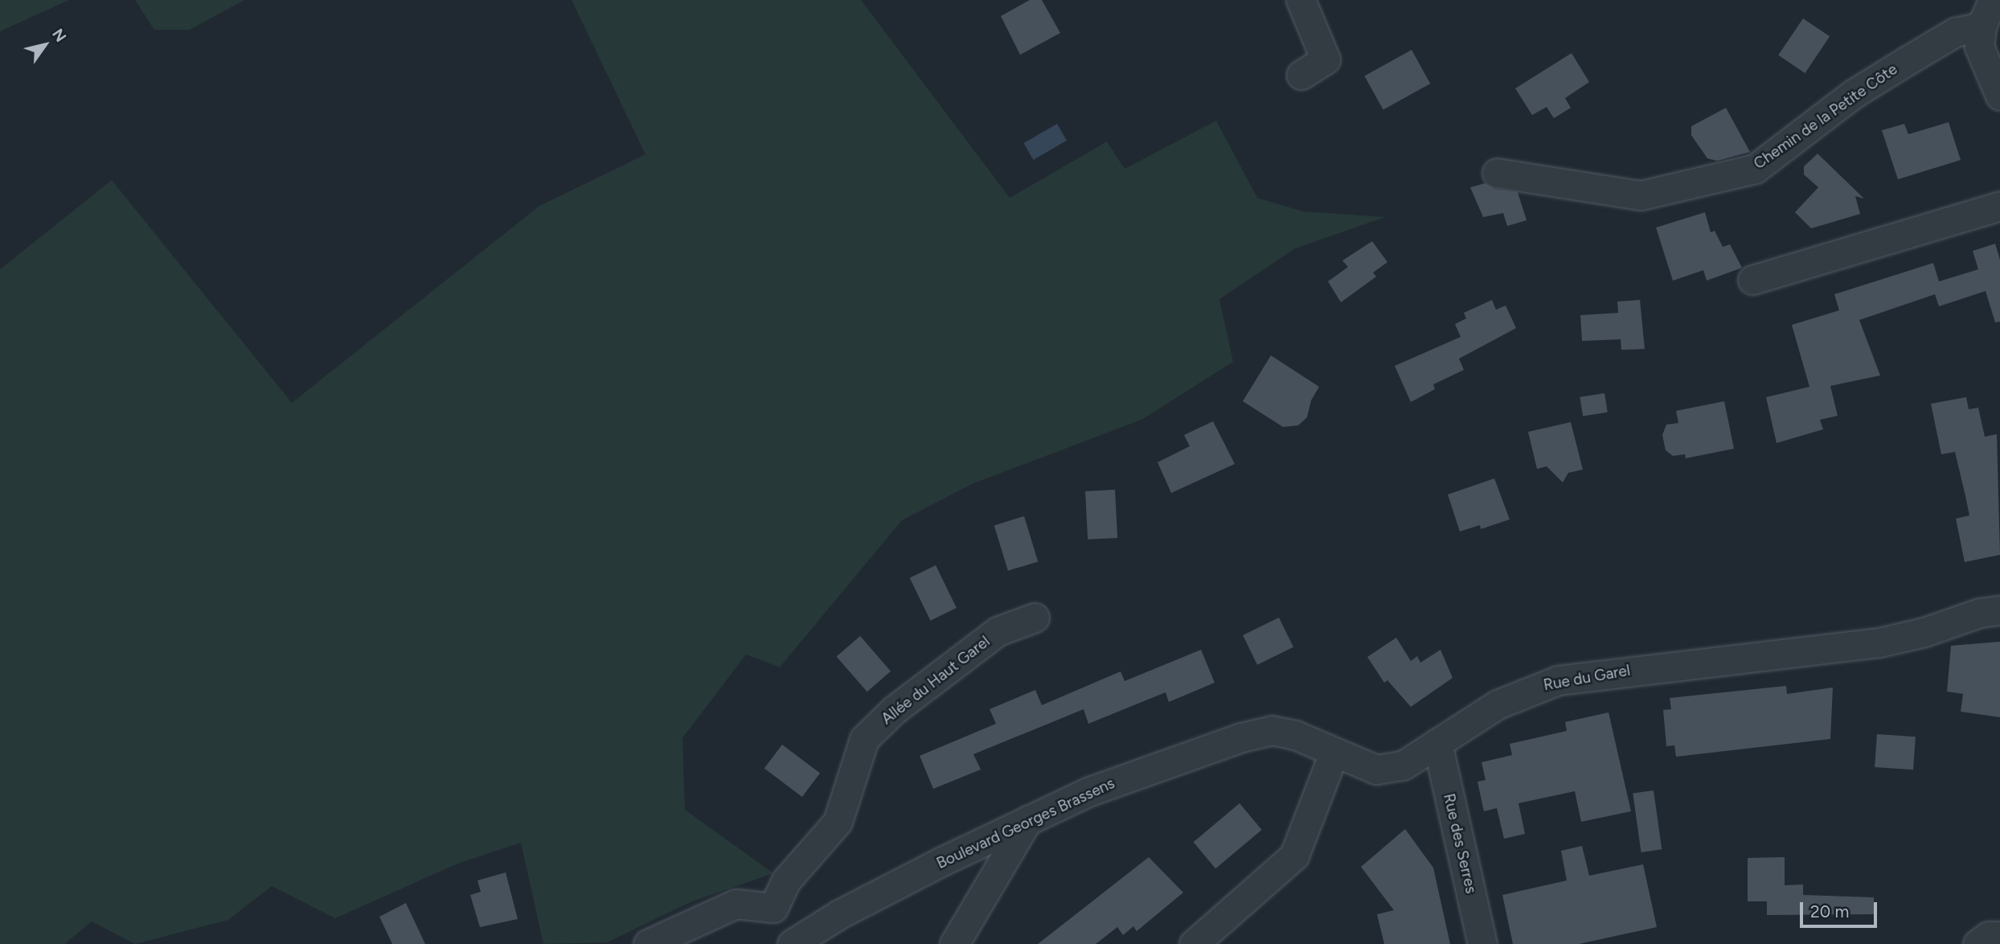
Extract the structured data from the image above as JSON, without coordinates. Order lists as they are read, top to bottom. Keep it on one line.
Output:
{"streets":{"street":["Chemin de la Petite Côte","Rue du Garel","Allée du Haut Garel","Boulevard Georges Brassens","Rue des Serres"]},"crossings":[["Rue du Garel","Boulevard Georges Brassens"],["Rue du Garel","Rue des Serres"]],"scale_bar":"20 m","north":"top right"}
